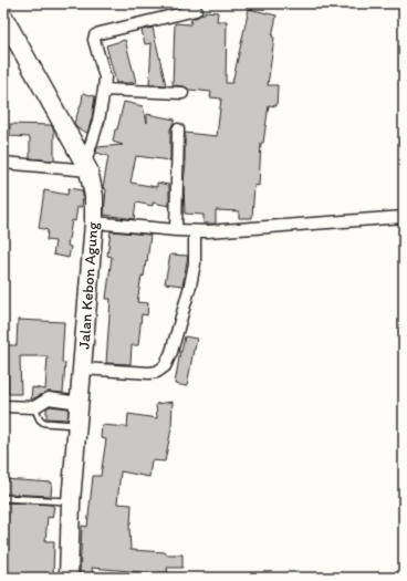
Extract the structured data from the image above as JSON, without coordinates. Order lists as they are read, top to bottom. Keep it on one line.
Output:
{"streets":{"main road":["Jalan Kebon Agung"]}}
